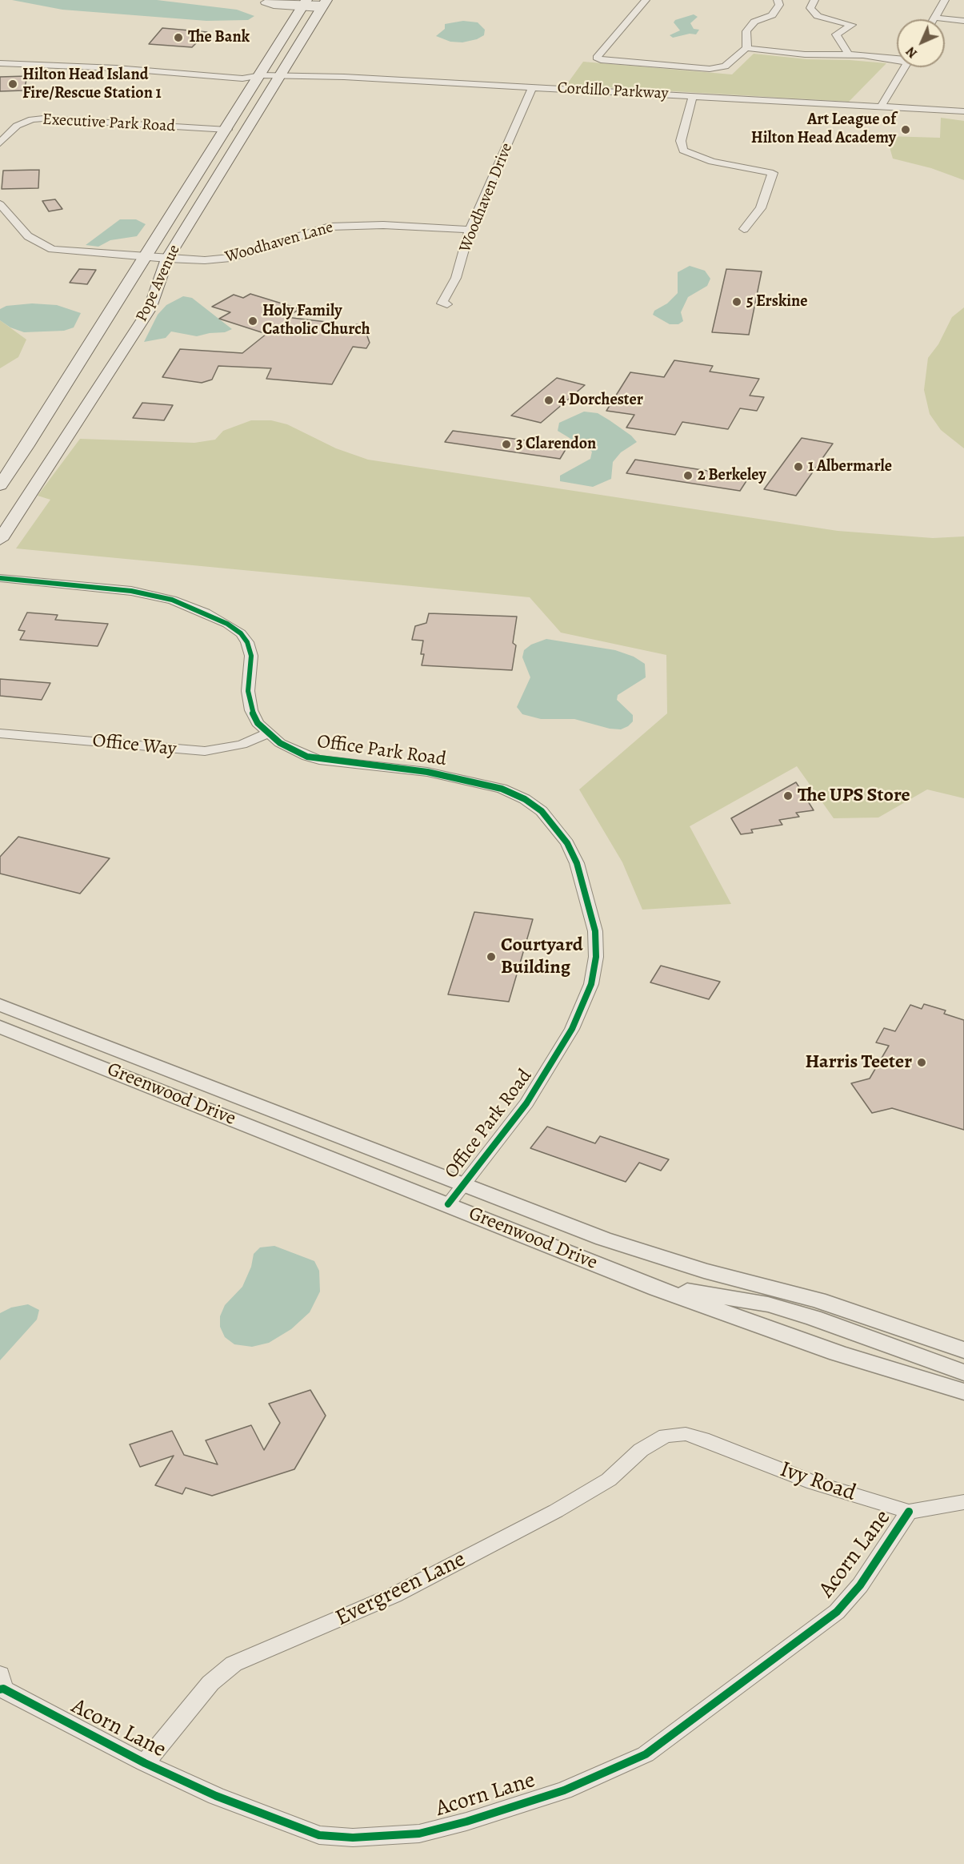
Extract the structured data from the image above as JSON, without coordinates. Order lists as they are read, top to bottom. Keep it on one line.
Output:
{"streets":{"main road":["Pope Avenue"],"street":["Cordillo Parkway","Executive Park Road","Woodhaven Drive","Woodhaven Lane","Office Way","Office Park Road","Greenwood Drive","Ivy Road","Acorn Lane","Evergreen Lane"]},"crossings":[["Cordillo Parkway","Woodhaven Drive"],["Cordillo Parkway","Pope Avenue"],["Executive Park Road","Pope Avenue"],["Woodhaven Drive","Woodhaven Lane"],["Woodhaven Lane","Pope Avenue"],["Office Way","Office Park Road"],["Office Park Road","Greenwood Drive"],["Ivy Road","Acorn Lane"],["Ivy Road","Evergreen Lane"],["Acorn Lane","Evergreen Lane"]],"places":["The Bank","Hilton Head Island Fire/Rescue Station 1","Art League of Hilton Head Academy","5 Erskine","Holy Family Catholic Church","4 Dorchester","3 Clarendon","1 Albermarle","2 Berkeley","The UPS Store","Courtyard Building","Harris Teeter"],"north":"bottom left"}
